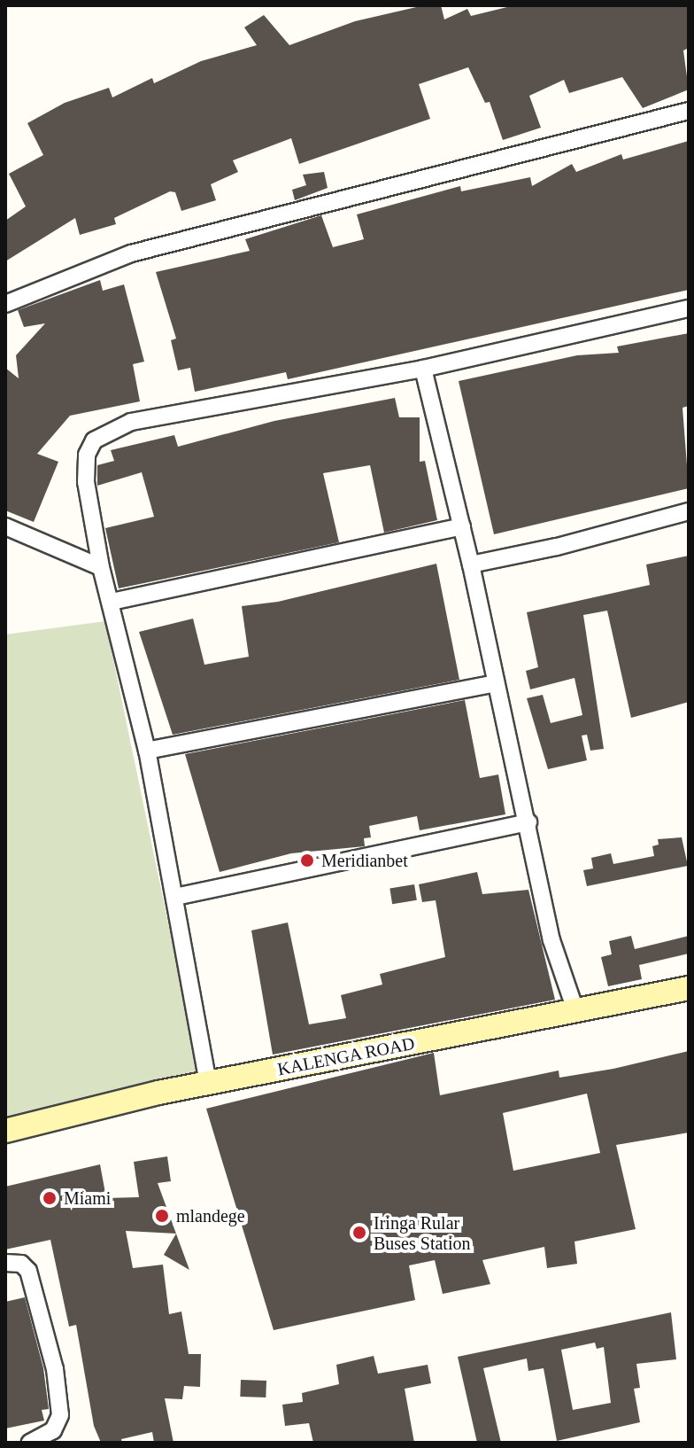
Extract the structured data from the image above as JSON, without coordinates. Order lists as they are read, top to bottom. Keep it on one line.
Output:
{"streets":{"main road":["KALENGA ROAD"]},"places":["Meridianbet","Miami","mlandege","Iringa Rular Buses Station"]}
